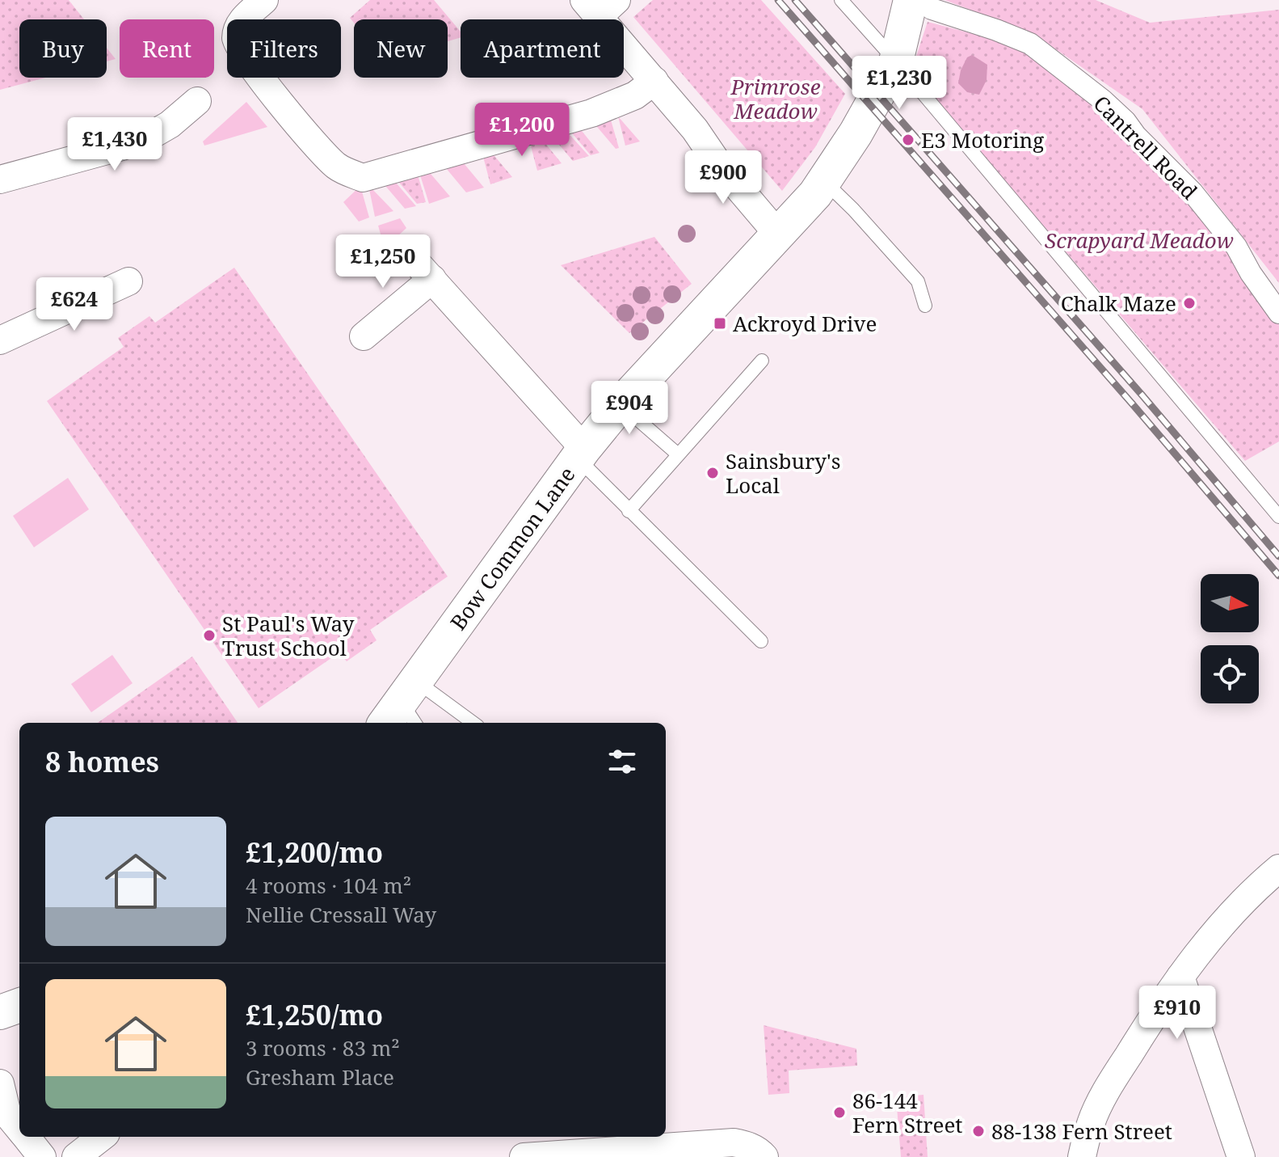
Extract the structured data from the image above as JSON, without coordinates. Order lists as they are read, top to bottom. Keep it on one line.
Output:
{"streets":{"street":["Cantrell Road","Bow Common Lane"]},"crossings":[["Cantrell Road","Bow Common Lane"]],"parks":["Primrose Meadow","Scrapyard Meadow"],"places":{"other":["E3 Motoring","Chalk Maze","Sainsbury's Local","St Paul's Way Trust School","86-144 Fern Street","88-138 Fern Street"],"transit":["Ackroyd Drive"]},"north":"right","page":{"chip":["Buy","Rent","Filters","New","Apartment"],"price":["£1,230","£1,200","£1,430","£900","£1,250","£624","£904","£910"],"heading":"8 homes","list":[{"name":"£1,200/mo","note":"4 rooms · 104 m² · Nellie Cressall Way"},{"name":"£1,250/mo","note":"3 rooms · 83 m² · Gresham Place"}]}}
